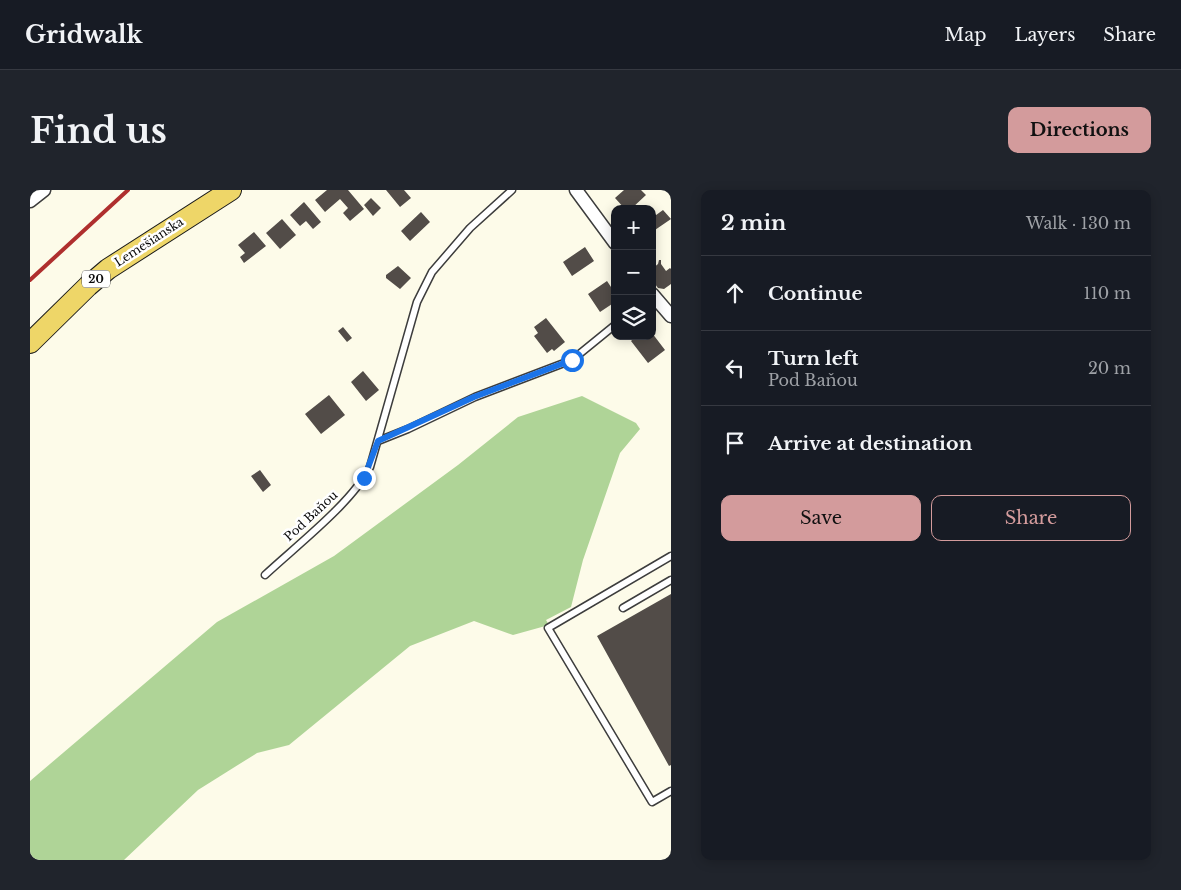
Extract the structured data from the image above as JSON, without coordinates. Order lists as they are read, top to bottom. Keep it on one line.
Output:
{"streets":{"main road":["Lemešianska","20"],"lane":["Pod Baňou"]},"page":{"header":"Gridwalk","nav":["Map","Layers","Share"],"buttons":["Directions",["Save","Share"]],"title":"Find us","heading":["2 min","Walk · 130 m"],"map_buttons":["+","−"],"list":[["Continue","110 m"],["Turn left","Pod Baňou","20 m"],"Arrive at destination"]}}
